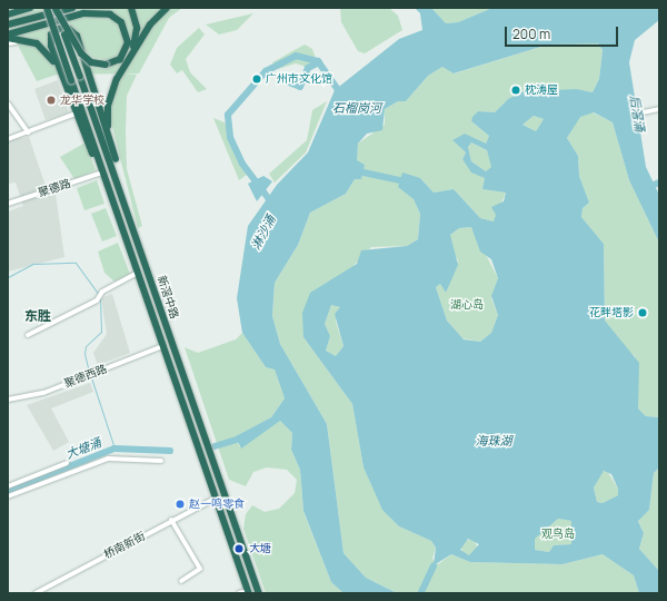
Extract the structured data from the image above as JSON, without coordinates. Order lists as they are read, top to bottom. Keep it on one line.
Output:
{"streets":{"highway":["新滘中路"],"street":["聚德路","聚德西路","桥南新街"]},"crossings":[["聚德路","新滘中路"],["新滘中路","聚德西路"],["新滘中路","桥南新街"]],"districts":["东胜"],"water":["石榴岗河","后滘涌","淋沙涌","海珠湖","大塘涌"],"parks":["湖心岛","观鸟岛"],"places":["广州市文化馆","枕涛屋","龙华学校","花畔塔影","赵一鸣零食","大塘"],"scale_bar":"200 m"}
